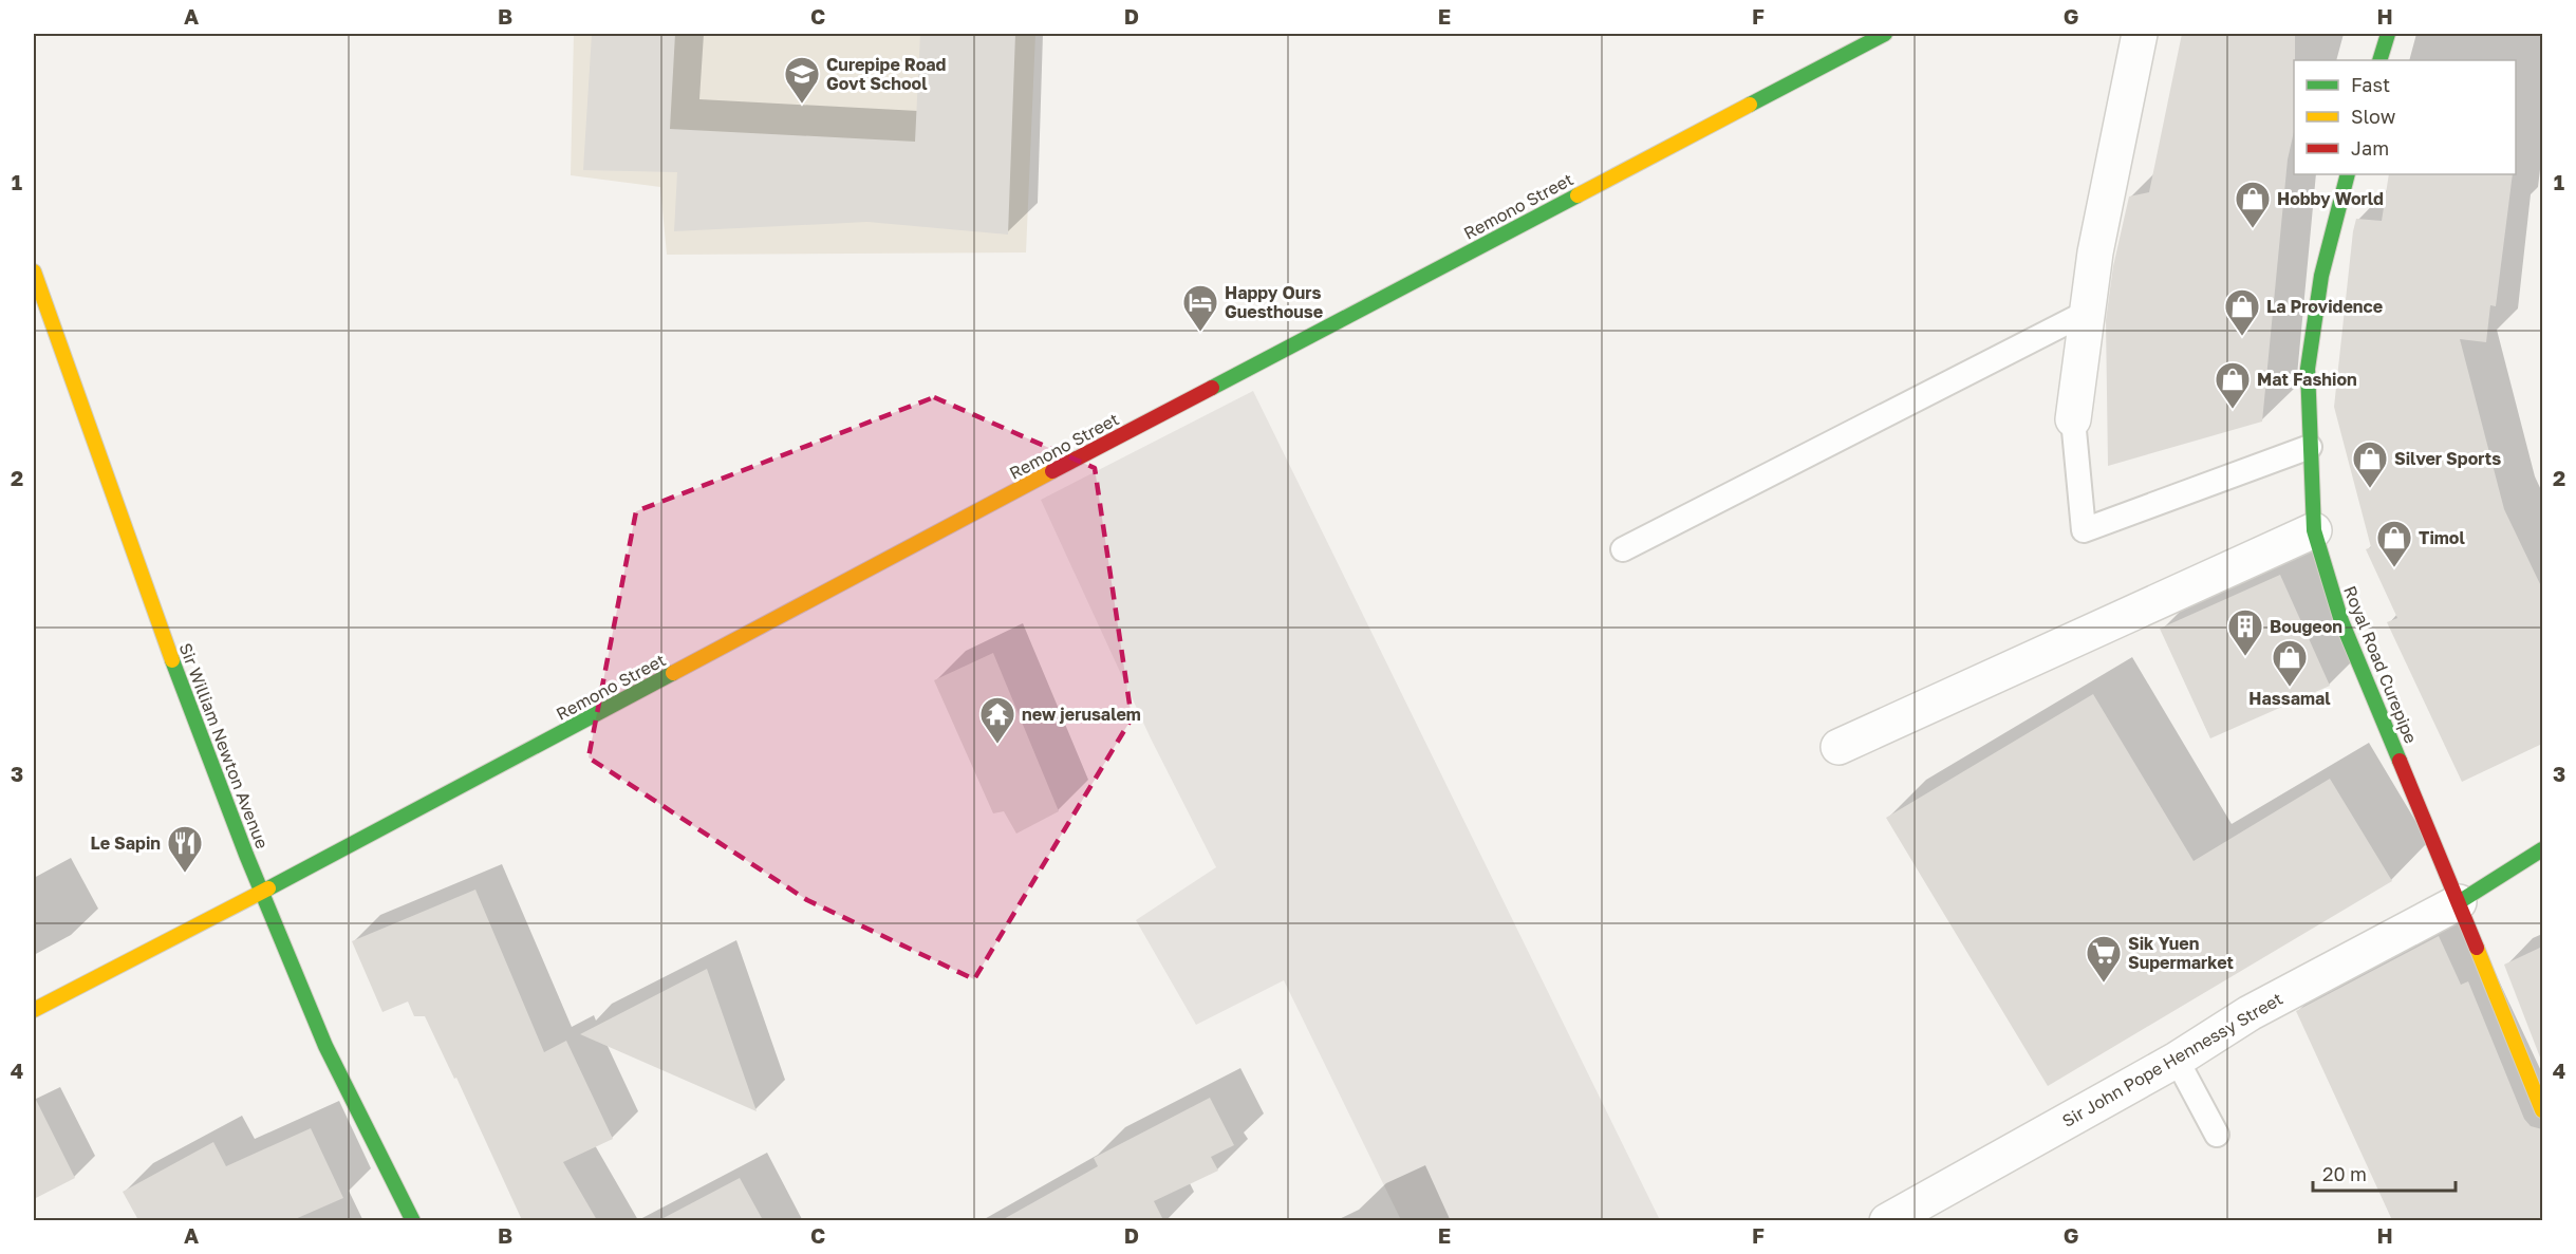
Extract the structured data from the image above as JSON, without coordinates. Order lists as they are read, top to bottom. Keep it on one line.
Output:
{"streets":{"street":["Remono Street","Royal Road Curepipe","Sir William Newton Avenue","Sir John Pope Hennessy Street"]},"crossings":[["Remono Street","Sir William Newton Avenue"],["Royal Road Curepipe","Sir John Pope Hennessy Street"]],"places":{"school or university":["Curepipe Road Govt School"],"shop":["Hobby World","La Providence","Mat Fashion","Silver Sports","Timol","Hassamal"],"hotel":["Happy Ours Guesthouse"],"building":["Bougeon"],"temple":["new jerusalem"],"restaurant":["Le Sapin"],"supermarket":["Sik Yuen Supermarket"]},"legend":["Fast","Slow","Jam"],"scale_bar":"20 m","grid":{"columns":["A","B","C","D","E","F","G","H"],"rows":["1","2","3","4"]}}
